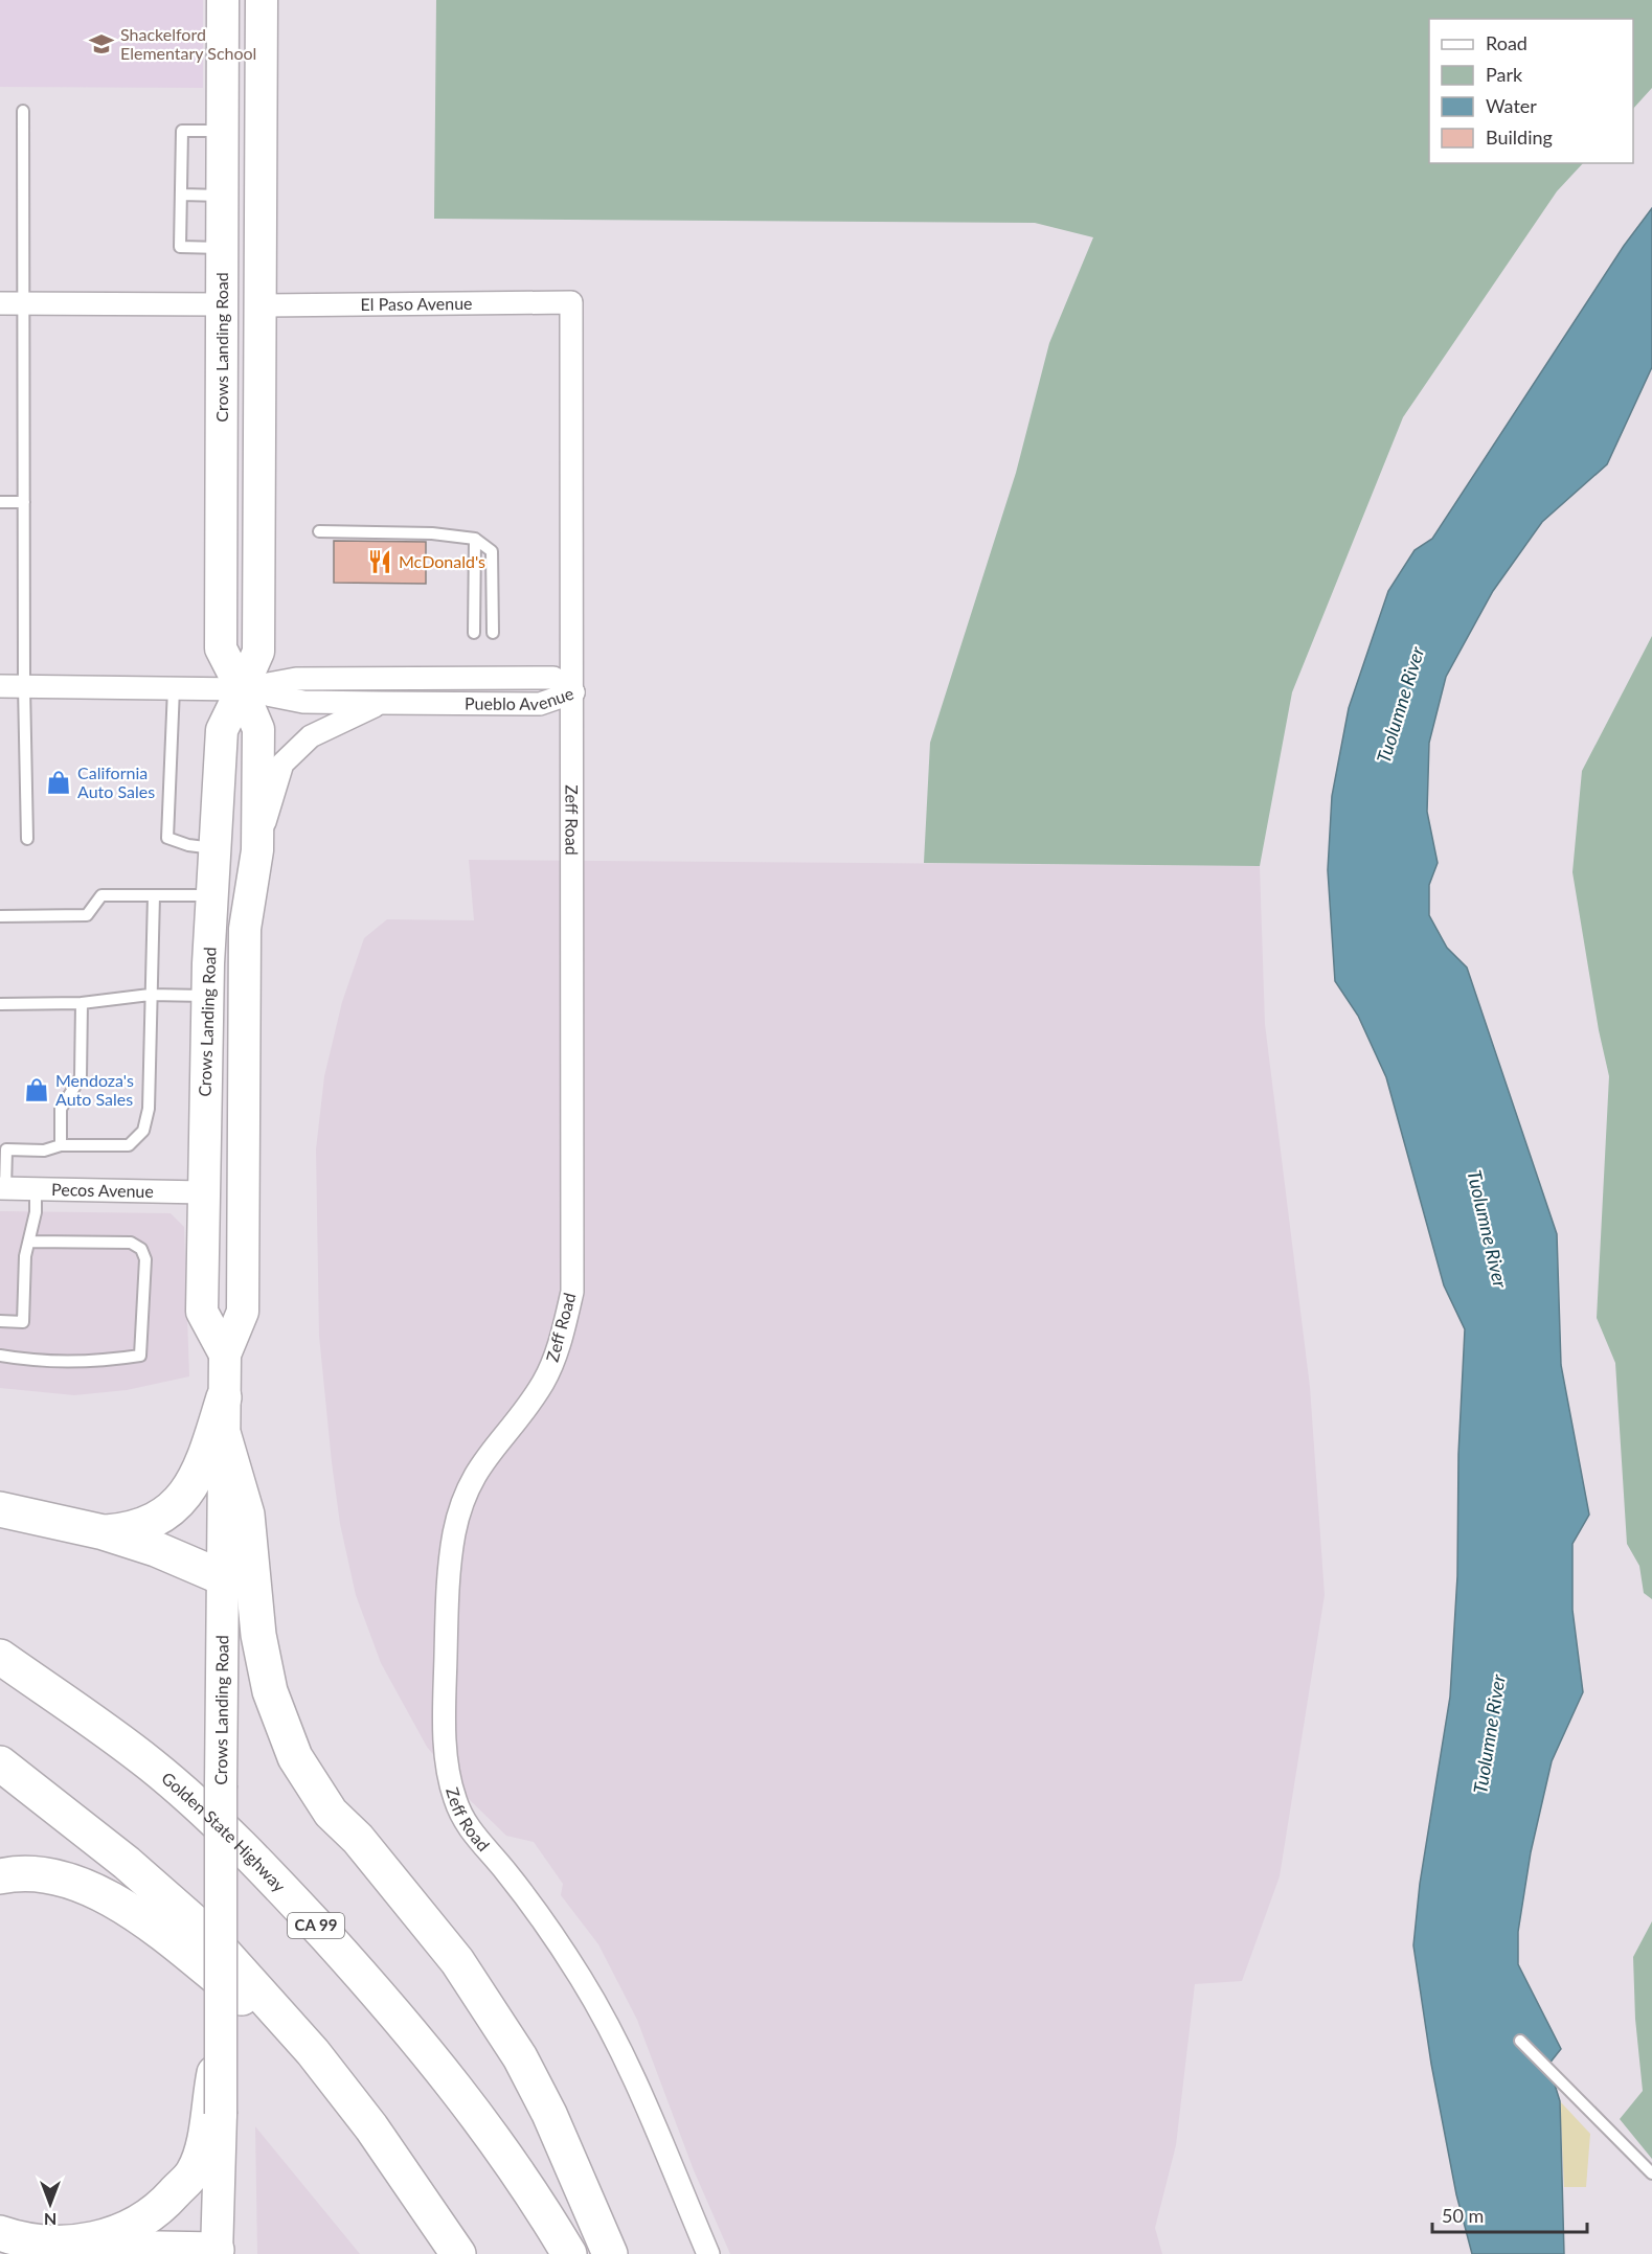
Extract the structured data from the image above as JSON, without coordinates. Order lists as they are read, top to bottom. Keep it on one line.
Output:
{"streets":{"highway":["Golden State Highway","CA 99"],"main road":["Crows Landing Road"],"street":["El Paso Avenue","Pueblo Avenue","Zeff Road","Pecos Avenue"]},"crossings":[["El Paso Avenue","Crows Landing Road"],["El Paso Avenue","Zeff Road"],["Crows Landing Road","Pueblo Avenue"],["Crows Landing Road","Pecos Avenue"],["Pueblo Avenue","Zeff Road"]],"water":["Tuolumne River"],"places":{"school or university":["Shackelford Elementary School"],"restaurant":["McDonald's"],"shop":["California Auto Sales","Mendoza's Auto Sales"]},"legend":["Road","Park","Water","Building"],"scale_bar":"50 m","north":"bottom"}
